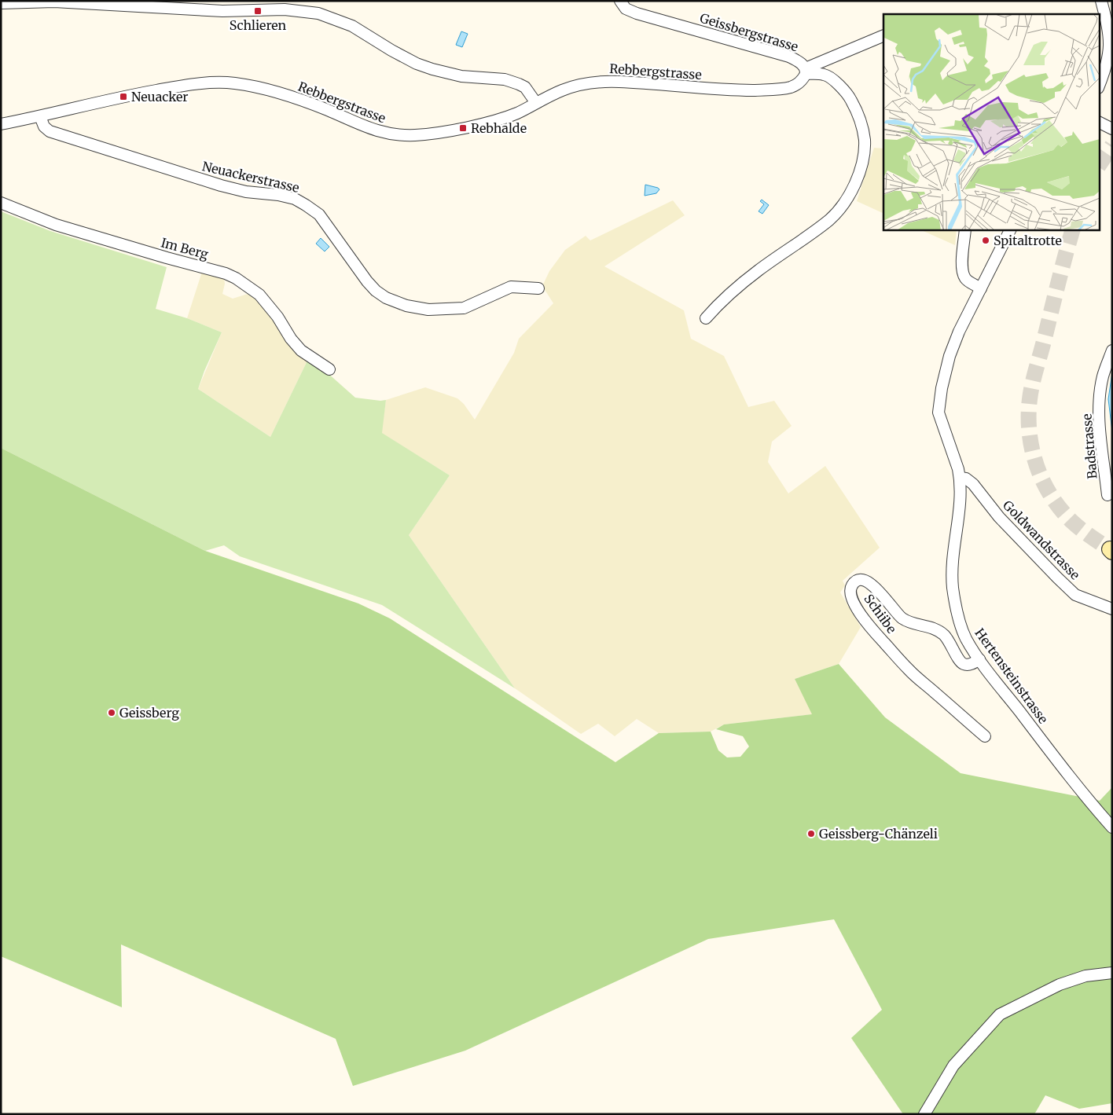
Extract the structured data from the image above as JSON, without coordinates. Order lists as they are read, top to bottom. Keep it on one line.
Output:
{"streets":{"street":["Geissbergstrasse","Rebbergstrasse","Neuackerstrasse","Im Berg","Badstrasse","Goldwandstrasse","Schiibe","Hertensteinstrasse"]},"crossings":[["Geissbergstrasse","Rebbergstrasse"],["Rebbergstrasse","Neuackerstrasse"],["Goldwandstrasse","Hertensteinstrasse"],["Schiibe","Hertensteinstrasse"]],"places":{"transit":["Schlieren","Neuacker","Rebhalde"],"other":["Spitaltrotte","Geissberg","Geissberg-Chänzeli"]}}
